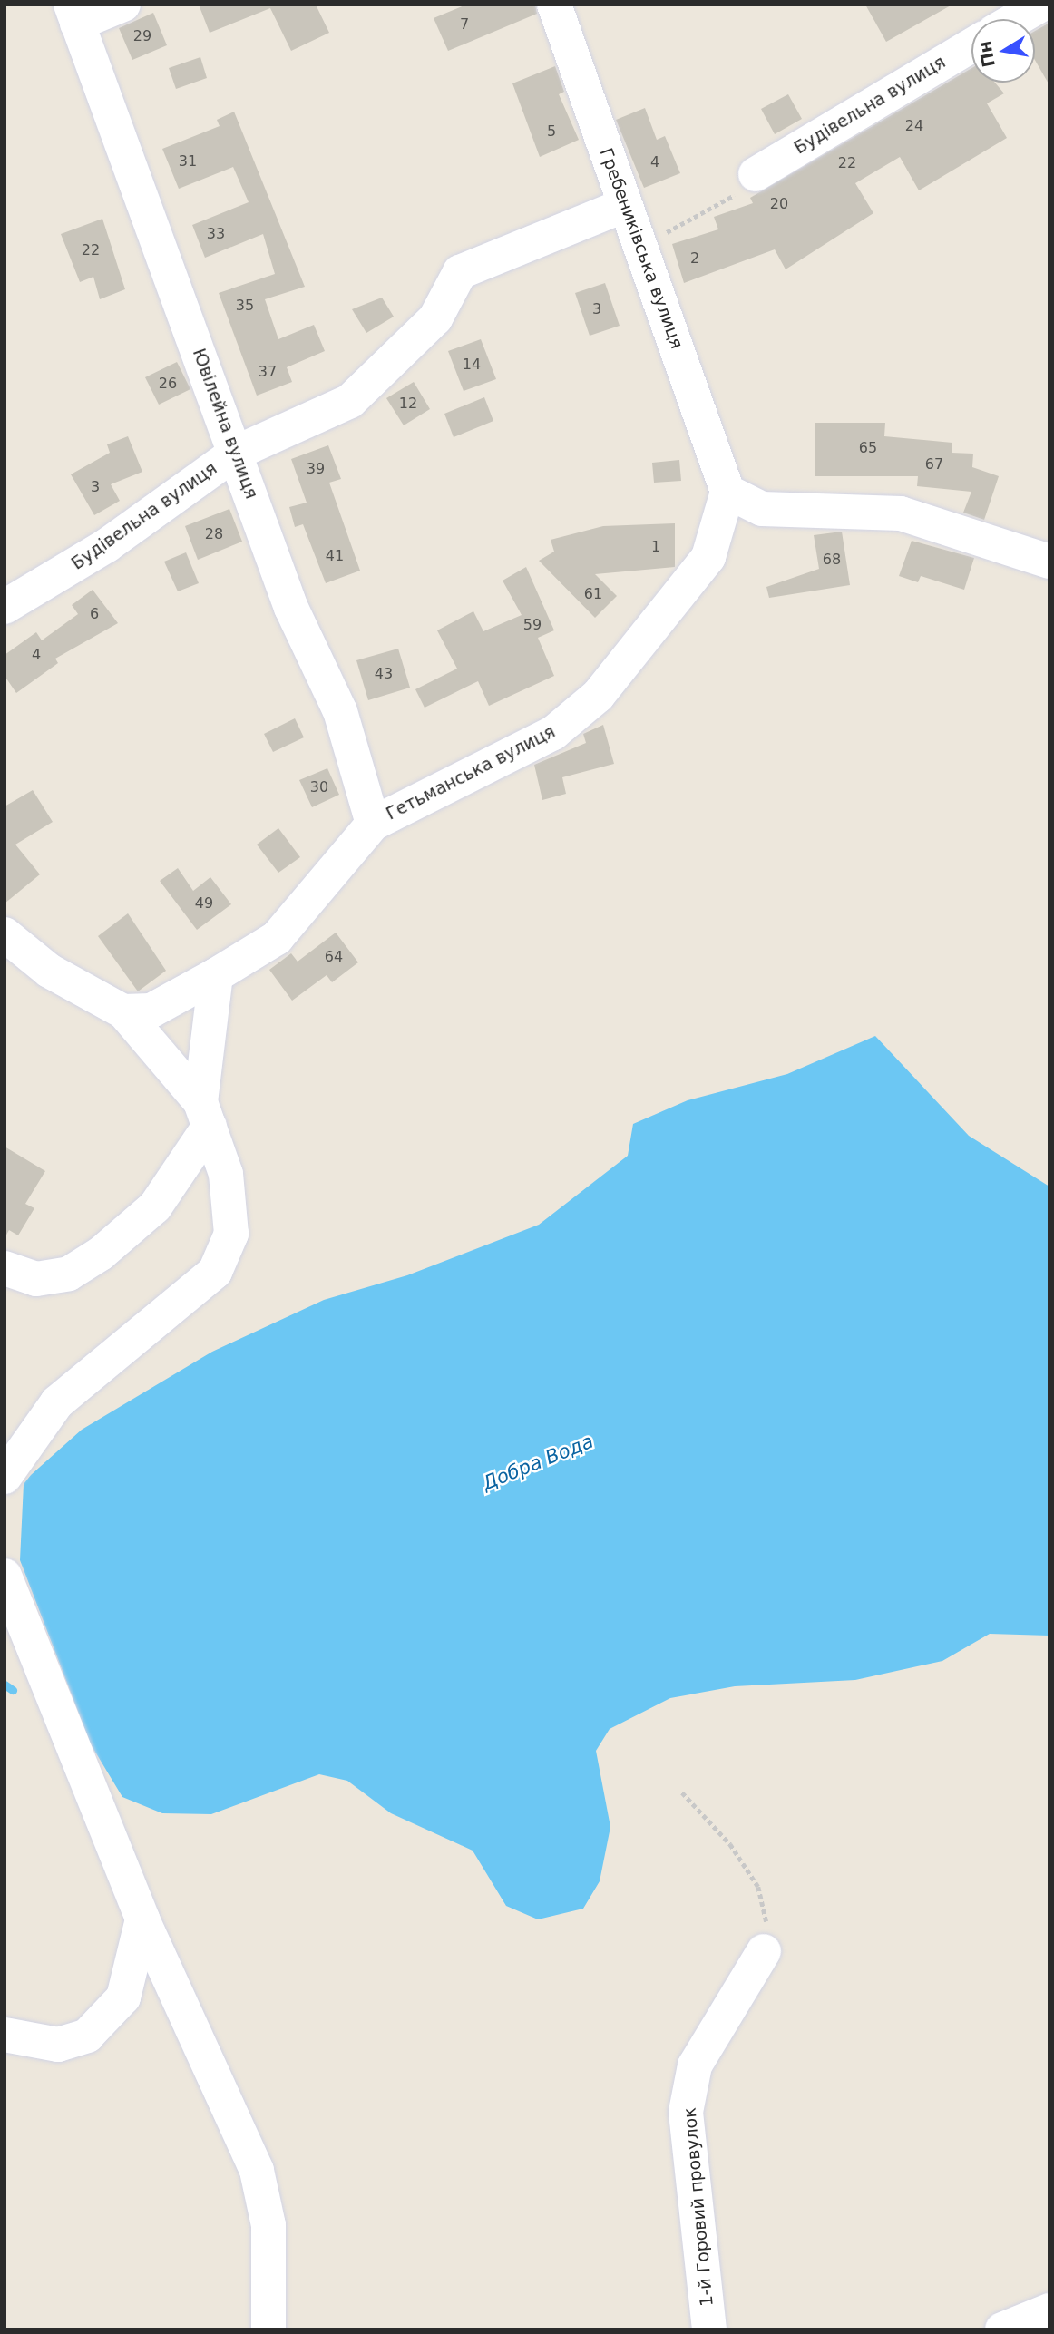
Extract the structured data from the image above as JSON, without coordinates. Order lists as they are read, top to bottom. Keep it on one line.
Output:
{"streets":{"street":["Будівельна вулиця","Гребениківська вулиця","Ювілейна вулиця","Гетьманська вулиця","1-й Горовий провулок"]},"crossings":[["Будівельна вулиця","Гребениківська вулиця"],["Будівельна вулиця","Ювілейна вулиця"],["Гребениківська вулиця","Гетьманська вулиця"],["Ювілейна вулиця","Гетьманська вулиця"]],"water":["Добра Вода"],"house_numbers":["7","29","24","5","31","4","22","20","33","22","2","35","3","14","37","26","12","65","67","39","3","28","1","41","68","61","6","59","4","43","30","49","64"],"north":"left"}
